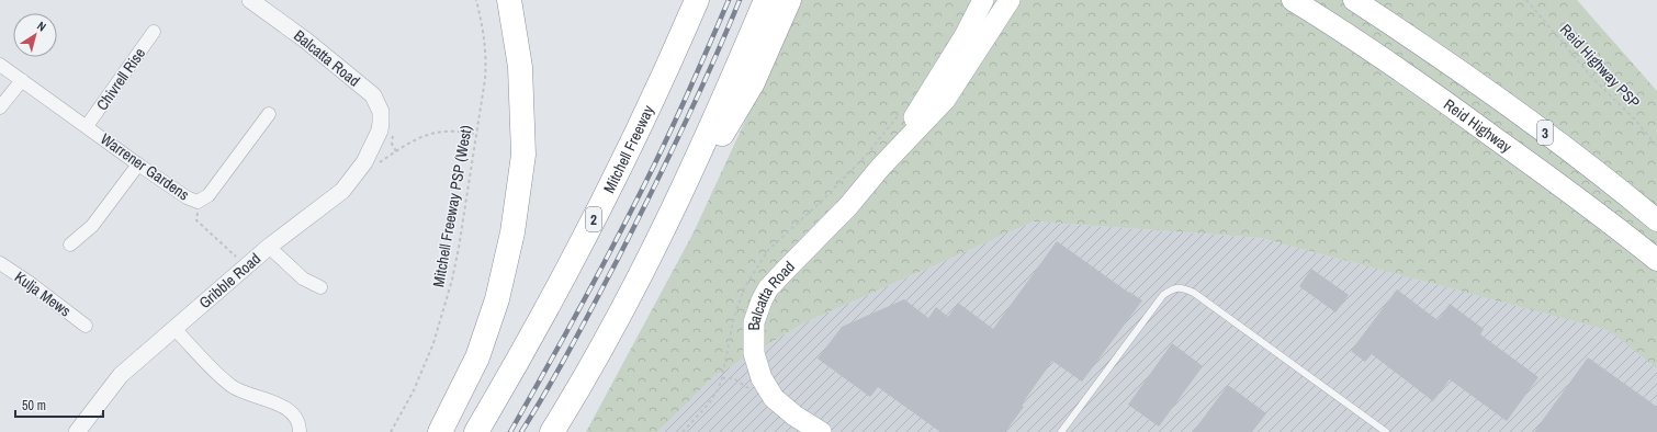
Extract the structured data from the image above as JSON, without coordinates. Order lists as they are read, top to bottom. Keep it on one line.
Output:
{"streets":{"highway":["Reid Highway","3","Mitchell Freeway","2"],"main road":["Balcatta Road"],"street":["Chivrell Rise","Warrener Gardens","Gribble Road","Kulja Mews"],"path":["Reid Highway PSP","Mitchell Freeway PSP (West)"]},"crossings":[["Balcatta Road","Gribble Road"],["Chivrell Rise","Warrener Gardens"]],"scale_bar":"50 m","north":"top right"}
